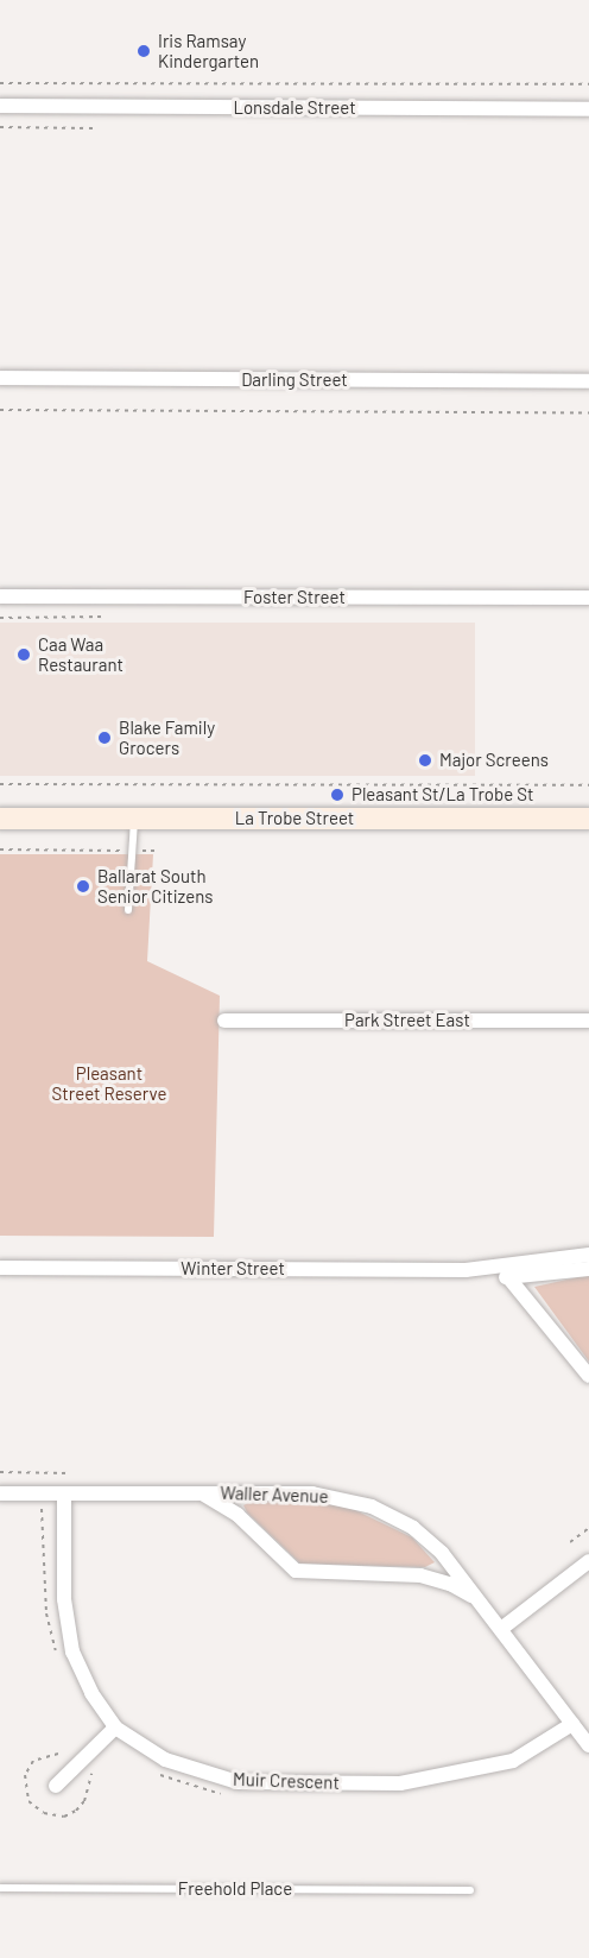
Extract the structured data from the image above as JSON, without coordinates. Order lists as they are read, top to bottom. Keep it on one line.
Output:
{"streets":{"main road":["La Trobe Street"],"street":["Lonsdale Street","Darling Street","Foster Street","Park Street East","Winter Street","Waller Avenue","Muir Crescent"],"lane":["Freehold Place"]},"crossings":[["Waller Avenue","Muir Crescent"]],"parks":["Pleasant Street Reserve"],"places":["Iris Ramsay Kindergarten","Caa Waa Restaurant","Blake Family Grocers","Major Screens","Pleasant St/La Trobe St","Ballarat South Senior Citizens"]}
